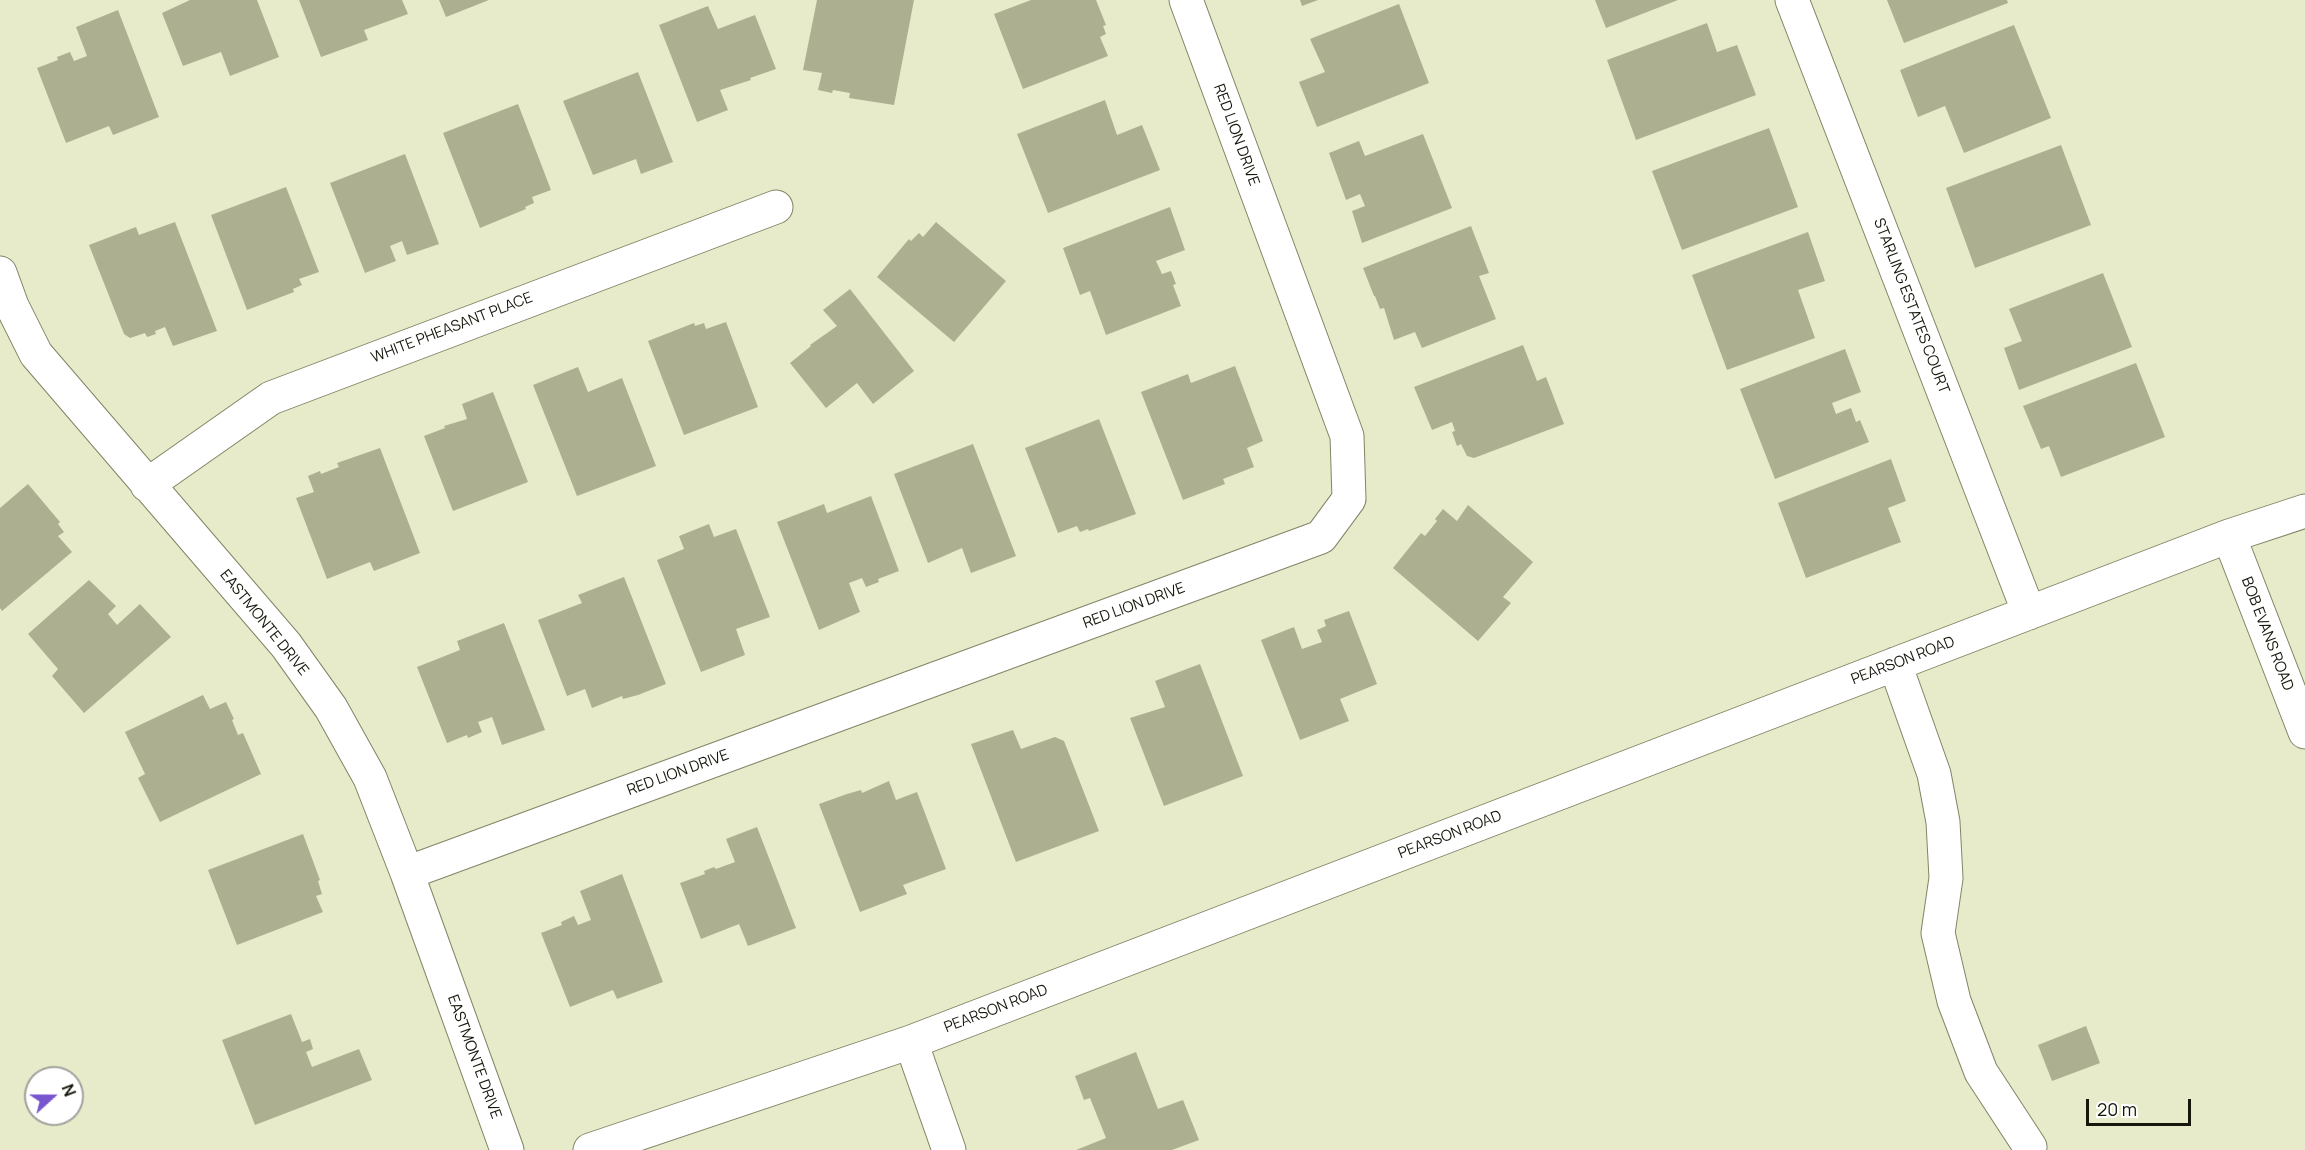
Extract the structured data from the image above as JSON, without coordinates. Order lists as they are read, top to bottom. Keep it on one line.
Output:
{"streets":{"street":["RED LION DRIVE","STARLING ESTATES COURT","WHITE PHEASANT PLACE","EASTMONTE DRIVE","BOB EVANS ROAD","PEARSON ROAD"]},"crossings":[["RED LION DRIVE","EASTMONTE DRIVE"],["STARLING ESTATES COURT","PEARSON ROAD"],["WHITE PHEASANT PLACE","EASTMONTE DRIVE"],["BOB EVANS ROAD","PEARSON ROAD"]],"scale_bar":"20 m","north":"right"}
